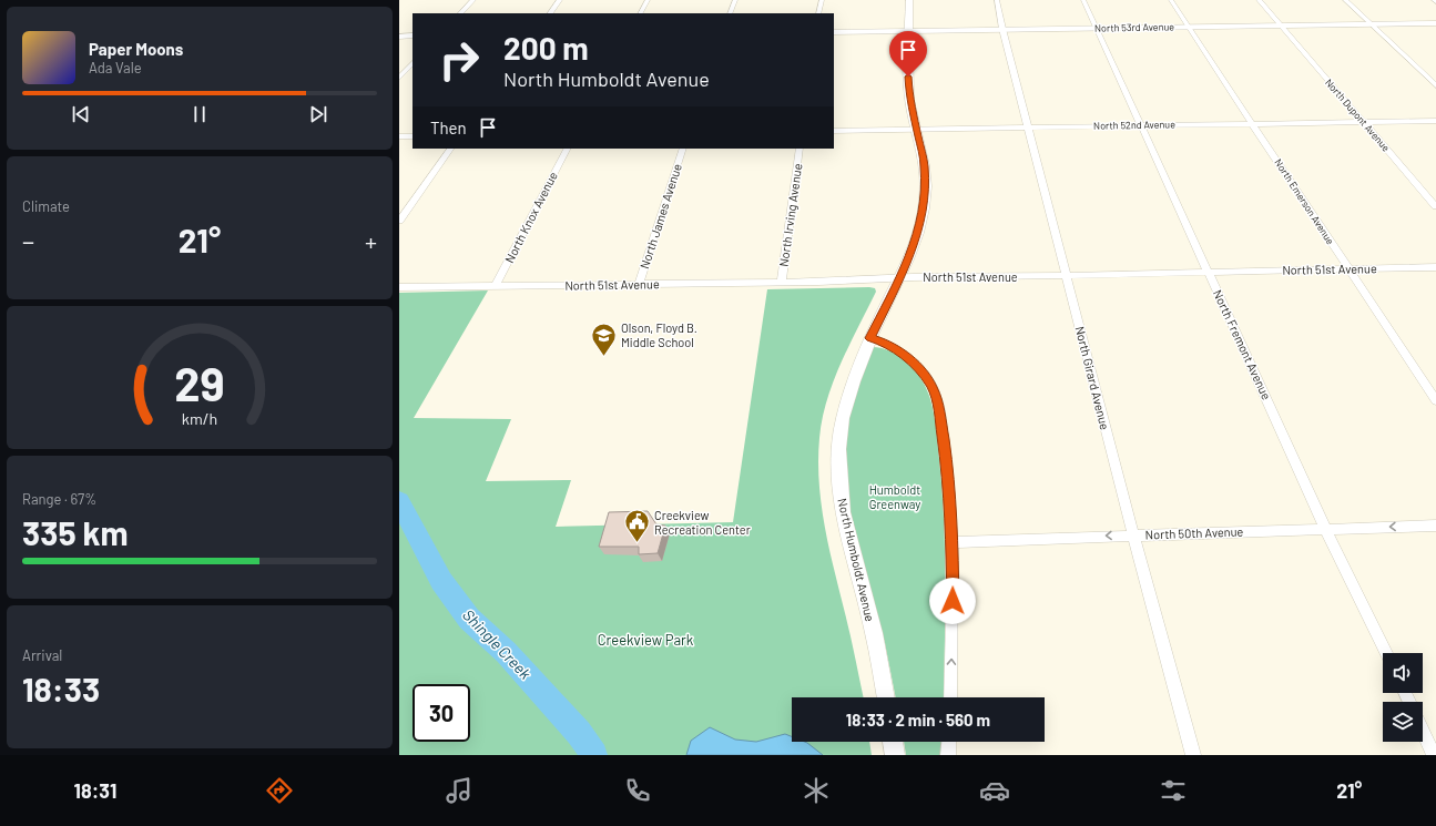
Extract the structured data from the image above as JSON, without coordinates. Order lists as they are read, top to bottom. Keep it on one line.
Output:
{"streets":{"street":["North 53rd Avenue","North Dupont Avenue","North 52nd Avenue","North Emerson Avenue","North Irving Avenue","North James Avenue","North Knox Avenue","North 51st Avenue","North Fremont Avenue","North Girard Avenue","North 50th Avenue","North Humboldt Avenue"]},"crossings":[["North 53rd Avenue","North Dupont Avenue"],["North 53rd Avenue","North Emerson Avenue"],["North 53rd Avenue","North Fremont Avenue"],["North 53rd Avenue","North Girard Avenue"],["North 53rd Avenue","North Humboldt Avenue"],["North Dupont Avenue","North 52nd Avenue"],["North 52nd Avenue","North Emerson Avenue"],["North 52nd Avenue","North Fremont Avenue"],["North 52nd Avenue","North Girard Avenue"],["North 52nd Avenue","North Humboldt Avenue"],["North Emerson Avenue","North 51st Avenue"],["North Irving Avenue","North 51st Avenue"],["North James Avenue","North 51st Avenue"],["North Knox Avenue","North 51st Avenue"],["North 51st Avenue","North Fremont Avenue"],["North 51st Avenue","North Girard Avenue"],["North 51st Avenue","North Humboldt Avenue"],["North Fremont Avenue","North 50th Avenue"],["North Girard Avenue","North 50th Avenue"]],"one_way":["North 50th Avenue"],"water":["Shingle Creek"],"parks":["Humboldt Greenway","Creekview Park"],"places":{"school or university":["Olson, Floyd B. Middle School"],"public building":["Creekview Recreation Center"]},"page":{"turn":["200 m","North Humboldt Avenue"],"song":["Paper Moons","Ada Vale"],"then":"Then","tile":["Climate",["Range · 67%","335 km"],["Arrival","18:33"]],"heat":["−","21°","+"],"limit":"30","trip":"18:33 · 2 min · 560 m","tabs":["18:31","21°"],"gauge":["29","km/h"]}}
